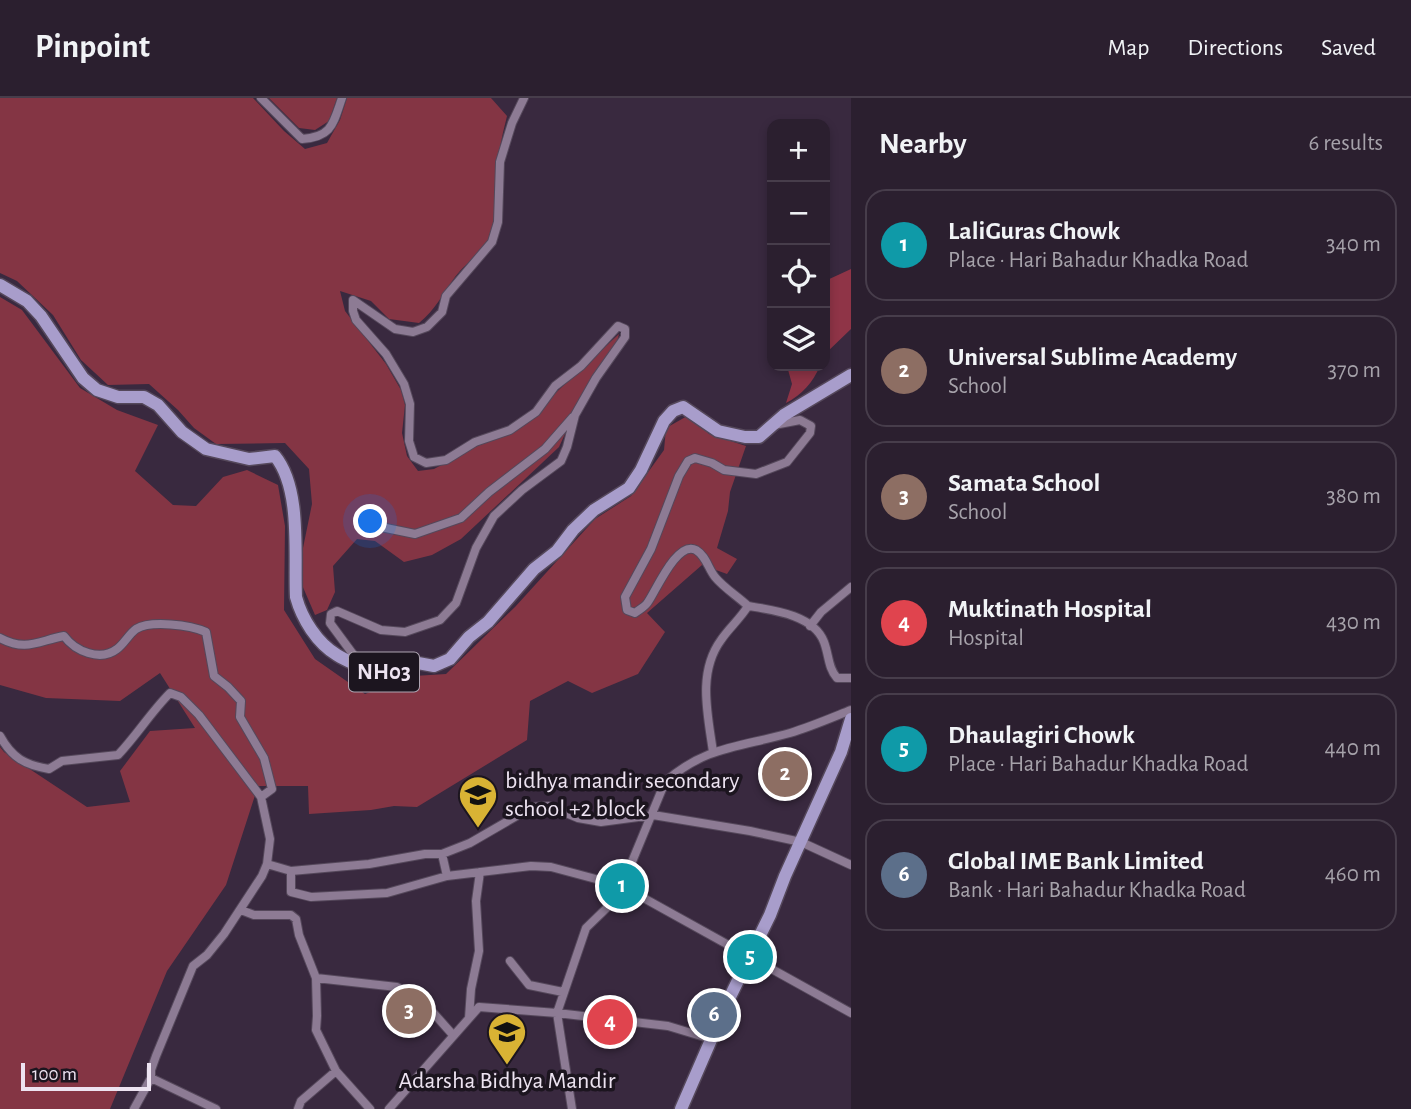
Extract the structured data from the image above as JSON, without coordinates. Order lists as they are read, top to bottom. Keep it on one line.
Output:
{"streets":{"main road":["NH03"]},"places":{"school or university":["bidhya mandir secondary school +2 block","Adarsha Bidhya Mandir"]},"scale_bar":"100 m","page":{"header":"Pinpoint","nav":["Map","Directions","Saved"],"heading":["Nearby","6 results"],"map_buttons":["+","−"],"list":[{"mark":"1","name":"LaliGuras Chowk","note":"Place · Hari Bahadur Khadka Road","value":"340 m"},{"mark":"2","name":"Universal Sublime Academy","note":"School","value":"370 m"},{"mark":"3","name":"Samata School","note":"School","value":"380 m"},{"mark":"4","name":"Muktinath Hospital","note":"Hospital","value":"430 m"},{"mark":"5","name":"Dhaulagiri Chowk","note":"Place · Hari Bahadur Khadka Road","value":"440 m"},{"mark":"6","name":"Global IME Bank Limited","note":"Bank · Hari Bahadur Khadka Road","value":"460 m"}],"pins":["2","1","5","3","6","4"],"scale":"100 m"}}
